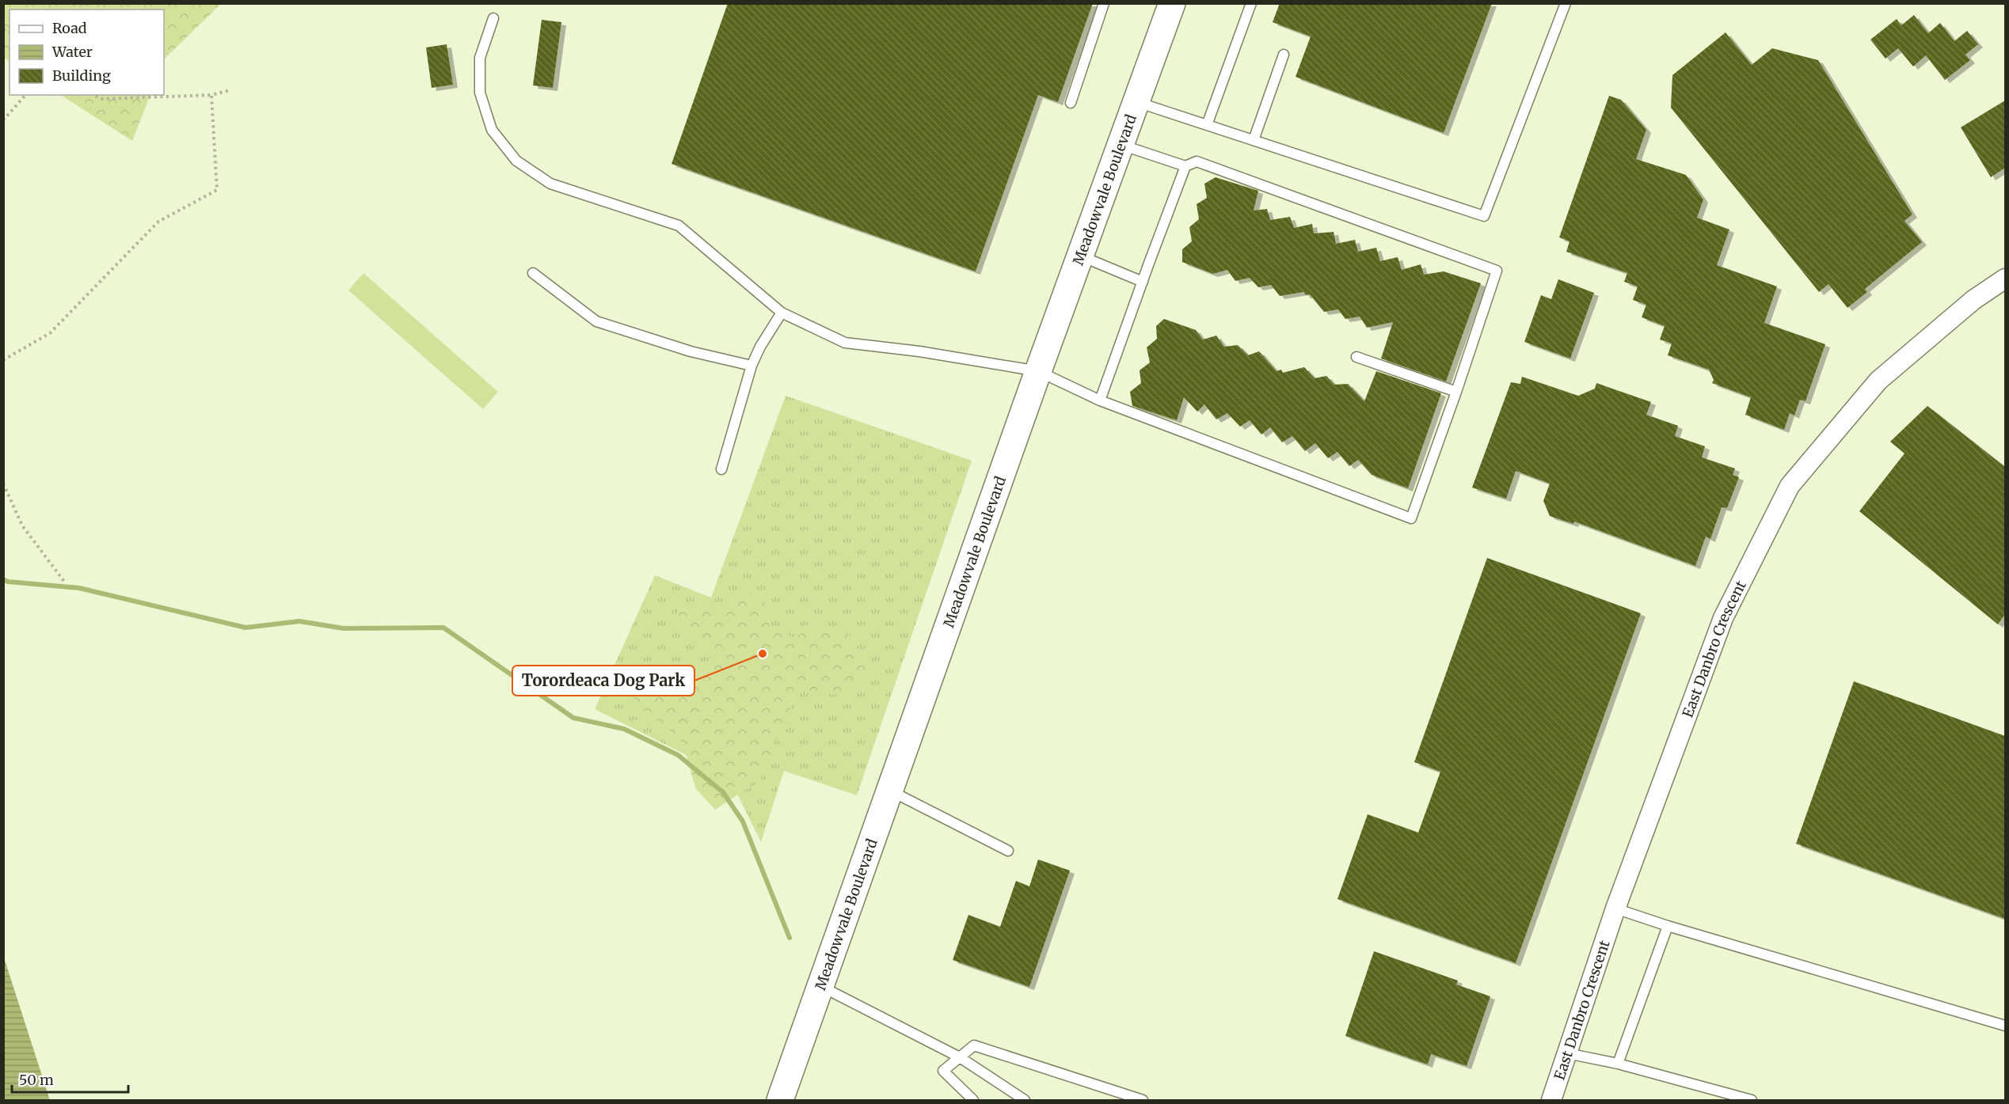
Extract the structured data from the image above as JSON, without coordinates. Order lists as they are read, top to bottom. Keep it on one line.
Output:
{"streets":{"main road":["Meadowvale Boulevard"],"street":["East Danbro Crescent"]},"places":["Torordeaca Dog Park"],"legend":["Road","Water","Building"],"scale_bar":"50 m"}
